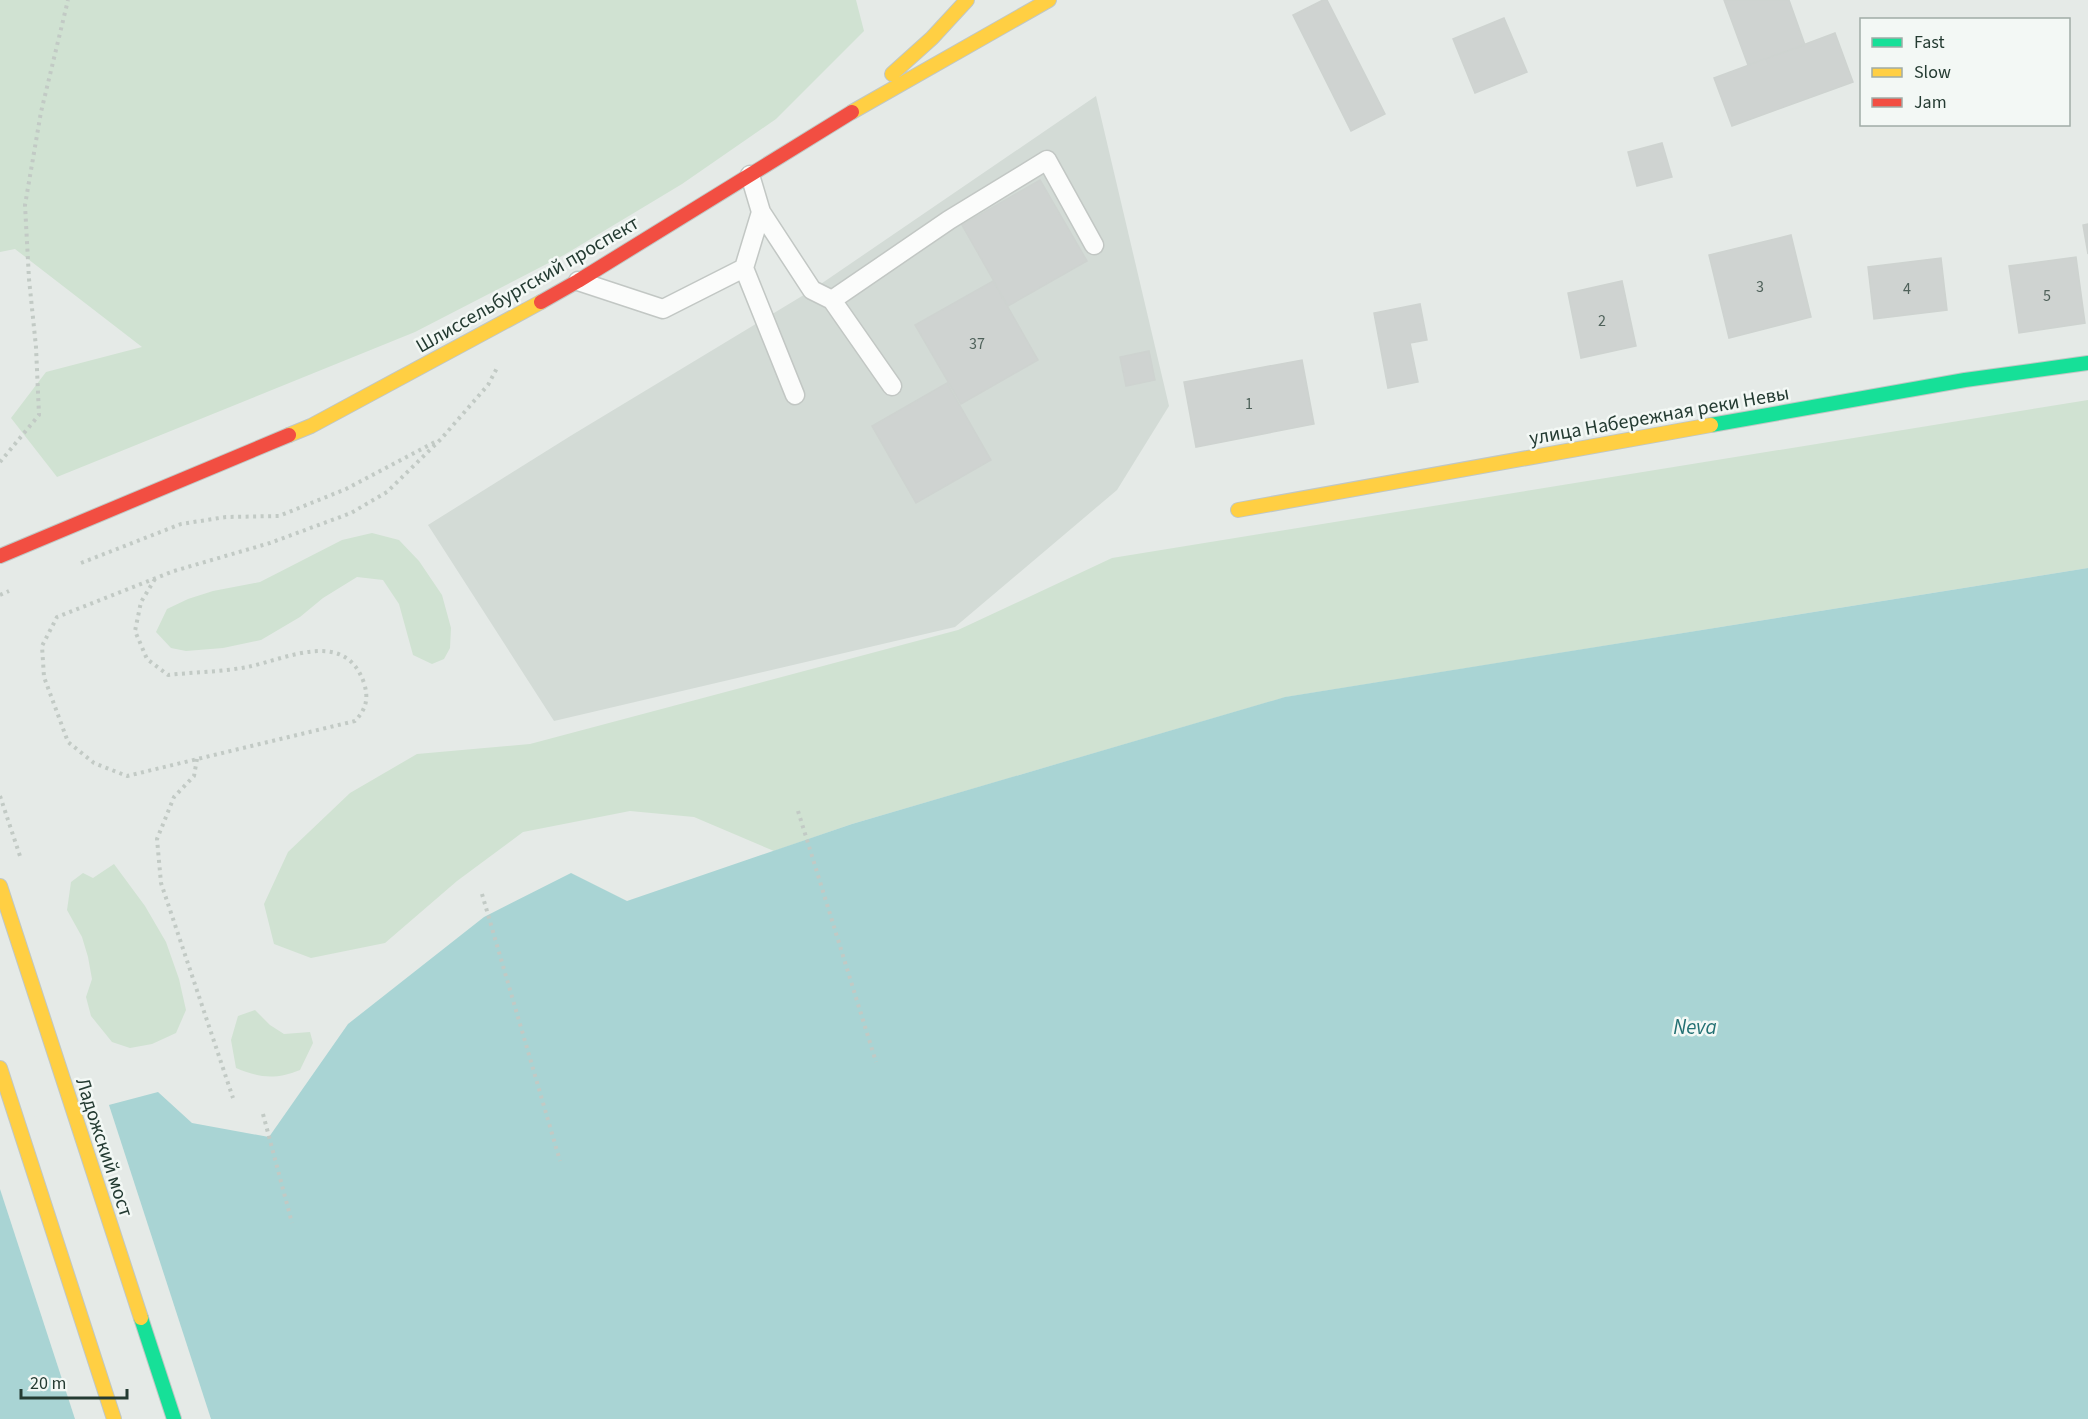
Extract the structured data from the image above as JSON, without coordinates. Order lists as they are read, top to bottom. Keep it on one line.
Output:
{"streets":{"main road":["Шлиссельбургский проспект","улица Набережная реки Невы","Ладожский мост"]},"water":["Neva"],"house_numbers":["3","4","5","2","37","1"],"legend":["Fast","Slow","Jam"],"scale_bar":"20 m"}
